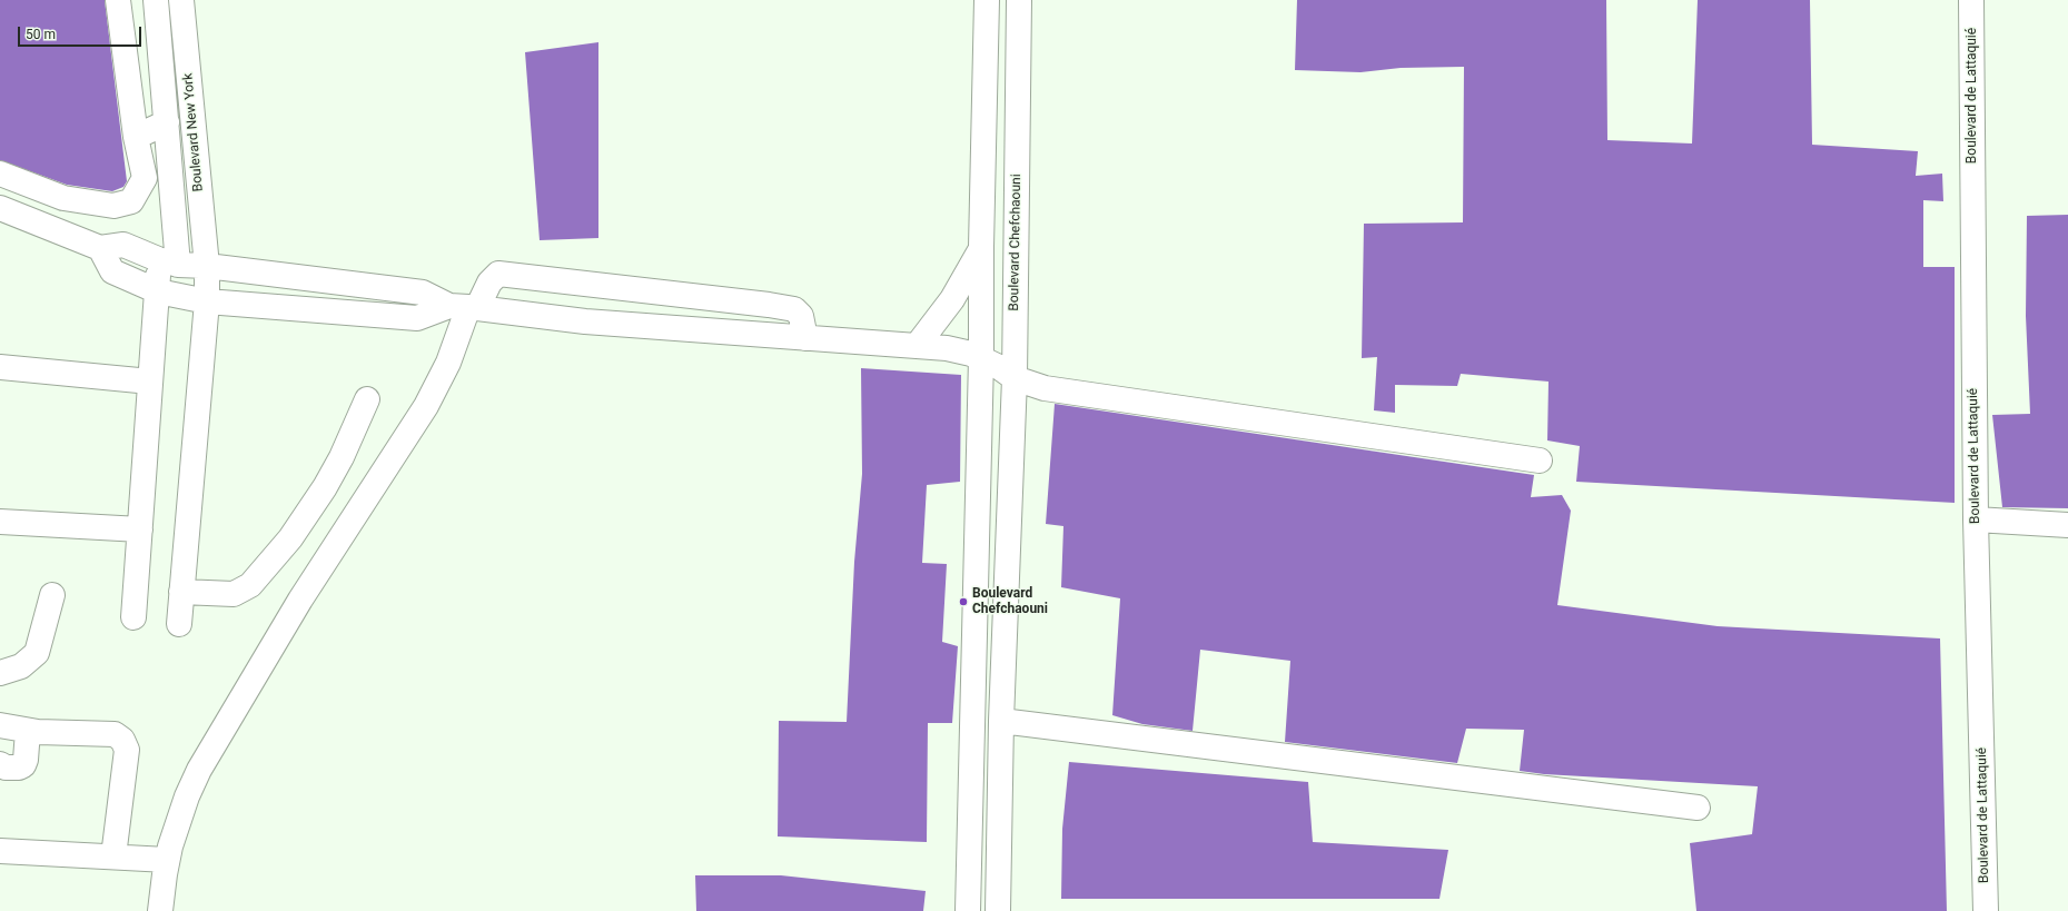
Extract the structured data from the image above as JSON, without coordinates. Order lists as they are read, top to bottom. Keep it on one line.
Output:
{"streets":{"street":["Boulevard de Lattaquié","Boulevard New York","Boulevard Chefchaouni"]},"places":["Boulevard Chefchaouni"],"scale_bar":"50 m"}
